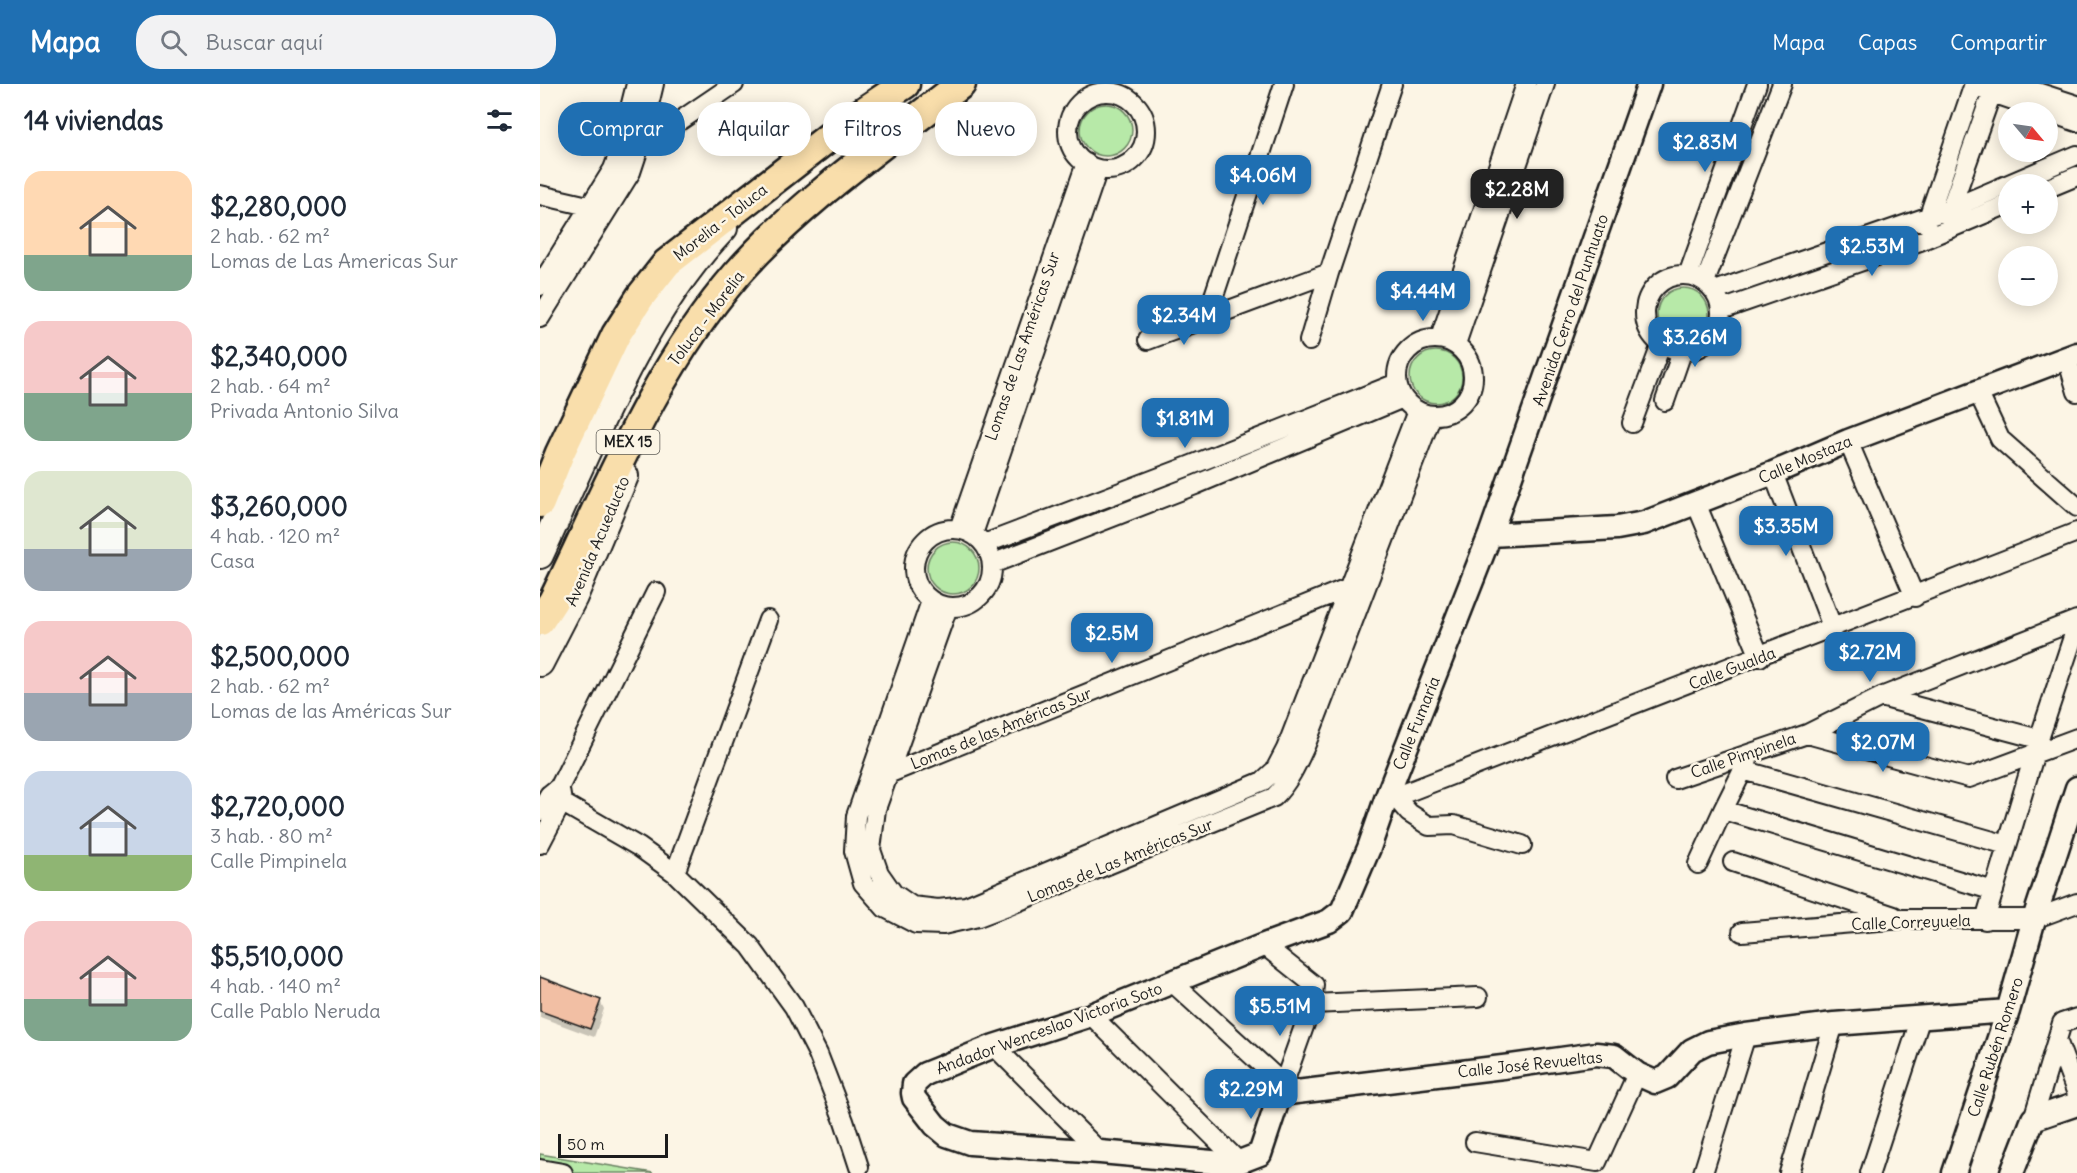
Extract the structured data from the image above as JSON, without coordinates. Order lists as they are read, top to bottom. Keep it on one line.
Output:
{"streets":{"main road":["Morelia - Toluca","Toluca - Morelia","MEX 15","Avenida Acueducto"],"street":["Avenida Cerro del Punhuato","Lomas de Las Américas Sur","Calle Mostaza","Calle Gualda","Calle Fumaría","Lomas de las Américas Sur","Calle Pimpinela","Calle Correyuela","Andador Wenceslao Victoria Soto","Calle Rubén Romero","Calle José Revueltas"]},"crossings":[["Avenida Cerro del Punhuato","Calle Mostaza"],["Avenida Cerro del Punhuato","Calle Fumaría"],["Toluca - Morelia","Avenida Acueducto"],["Lomas de Las Américas Sur","Lomas de las Américas Sur"],["Calle Mostaza","Calle Fumaría"],["Calle Gualda","Calle Fumaría"],["Calle Fumaría","Andador Wenceslao Victoria Soto"],["Calle Correyuela","Calle Rubén Romero"],["Andador Wenceslao Victoria Soto","Calle José Revueltas"],["Calle Rubén Romero","Calle José Revueltas"]],"scale_bar":"50 m","north":"bottom right","page":{"header":"Mapa","search":"Buscar aquí","nav":["Mapa","Capas","Compartir"],"heading":"14 viviendas","map_buttons":["+","−"],"chip":["Comprar","Alquilar","Filtros","Nuevo"],"price":["$2.83M","$4.06M","$2.28M","$2.53M","$4.44M","$2.34M","$3.26M","$1.81M","$3.35M","$2.5M","$2.72M","$2.07M","$5.51M","$2.29M"],"list":[{"name":"$2,280,000","note":"2 hab. · 62 m² · Lomas de Las Americas Sur"},{"name":"$2,340,000","note":"2 hab. · 64 m² · Privada Antonio Silva"},{"name":"$3,260,000","note":"4 hab. · 120 m² · Casa"},{"name":"$2,500,000","note":"2 hab. · 62 m² · Lomas de las Américas Sur"},{"name":"$2,720,000","note":"3 hab. · 80 m² · Calle Pimpinela"},{"name":"$5,510,000","note":"4 hab. · 140 m² · Calle Pablo Neruda"}],"scale":"50 m"}}
